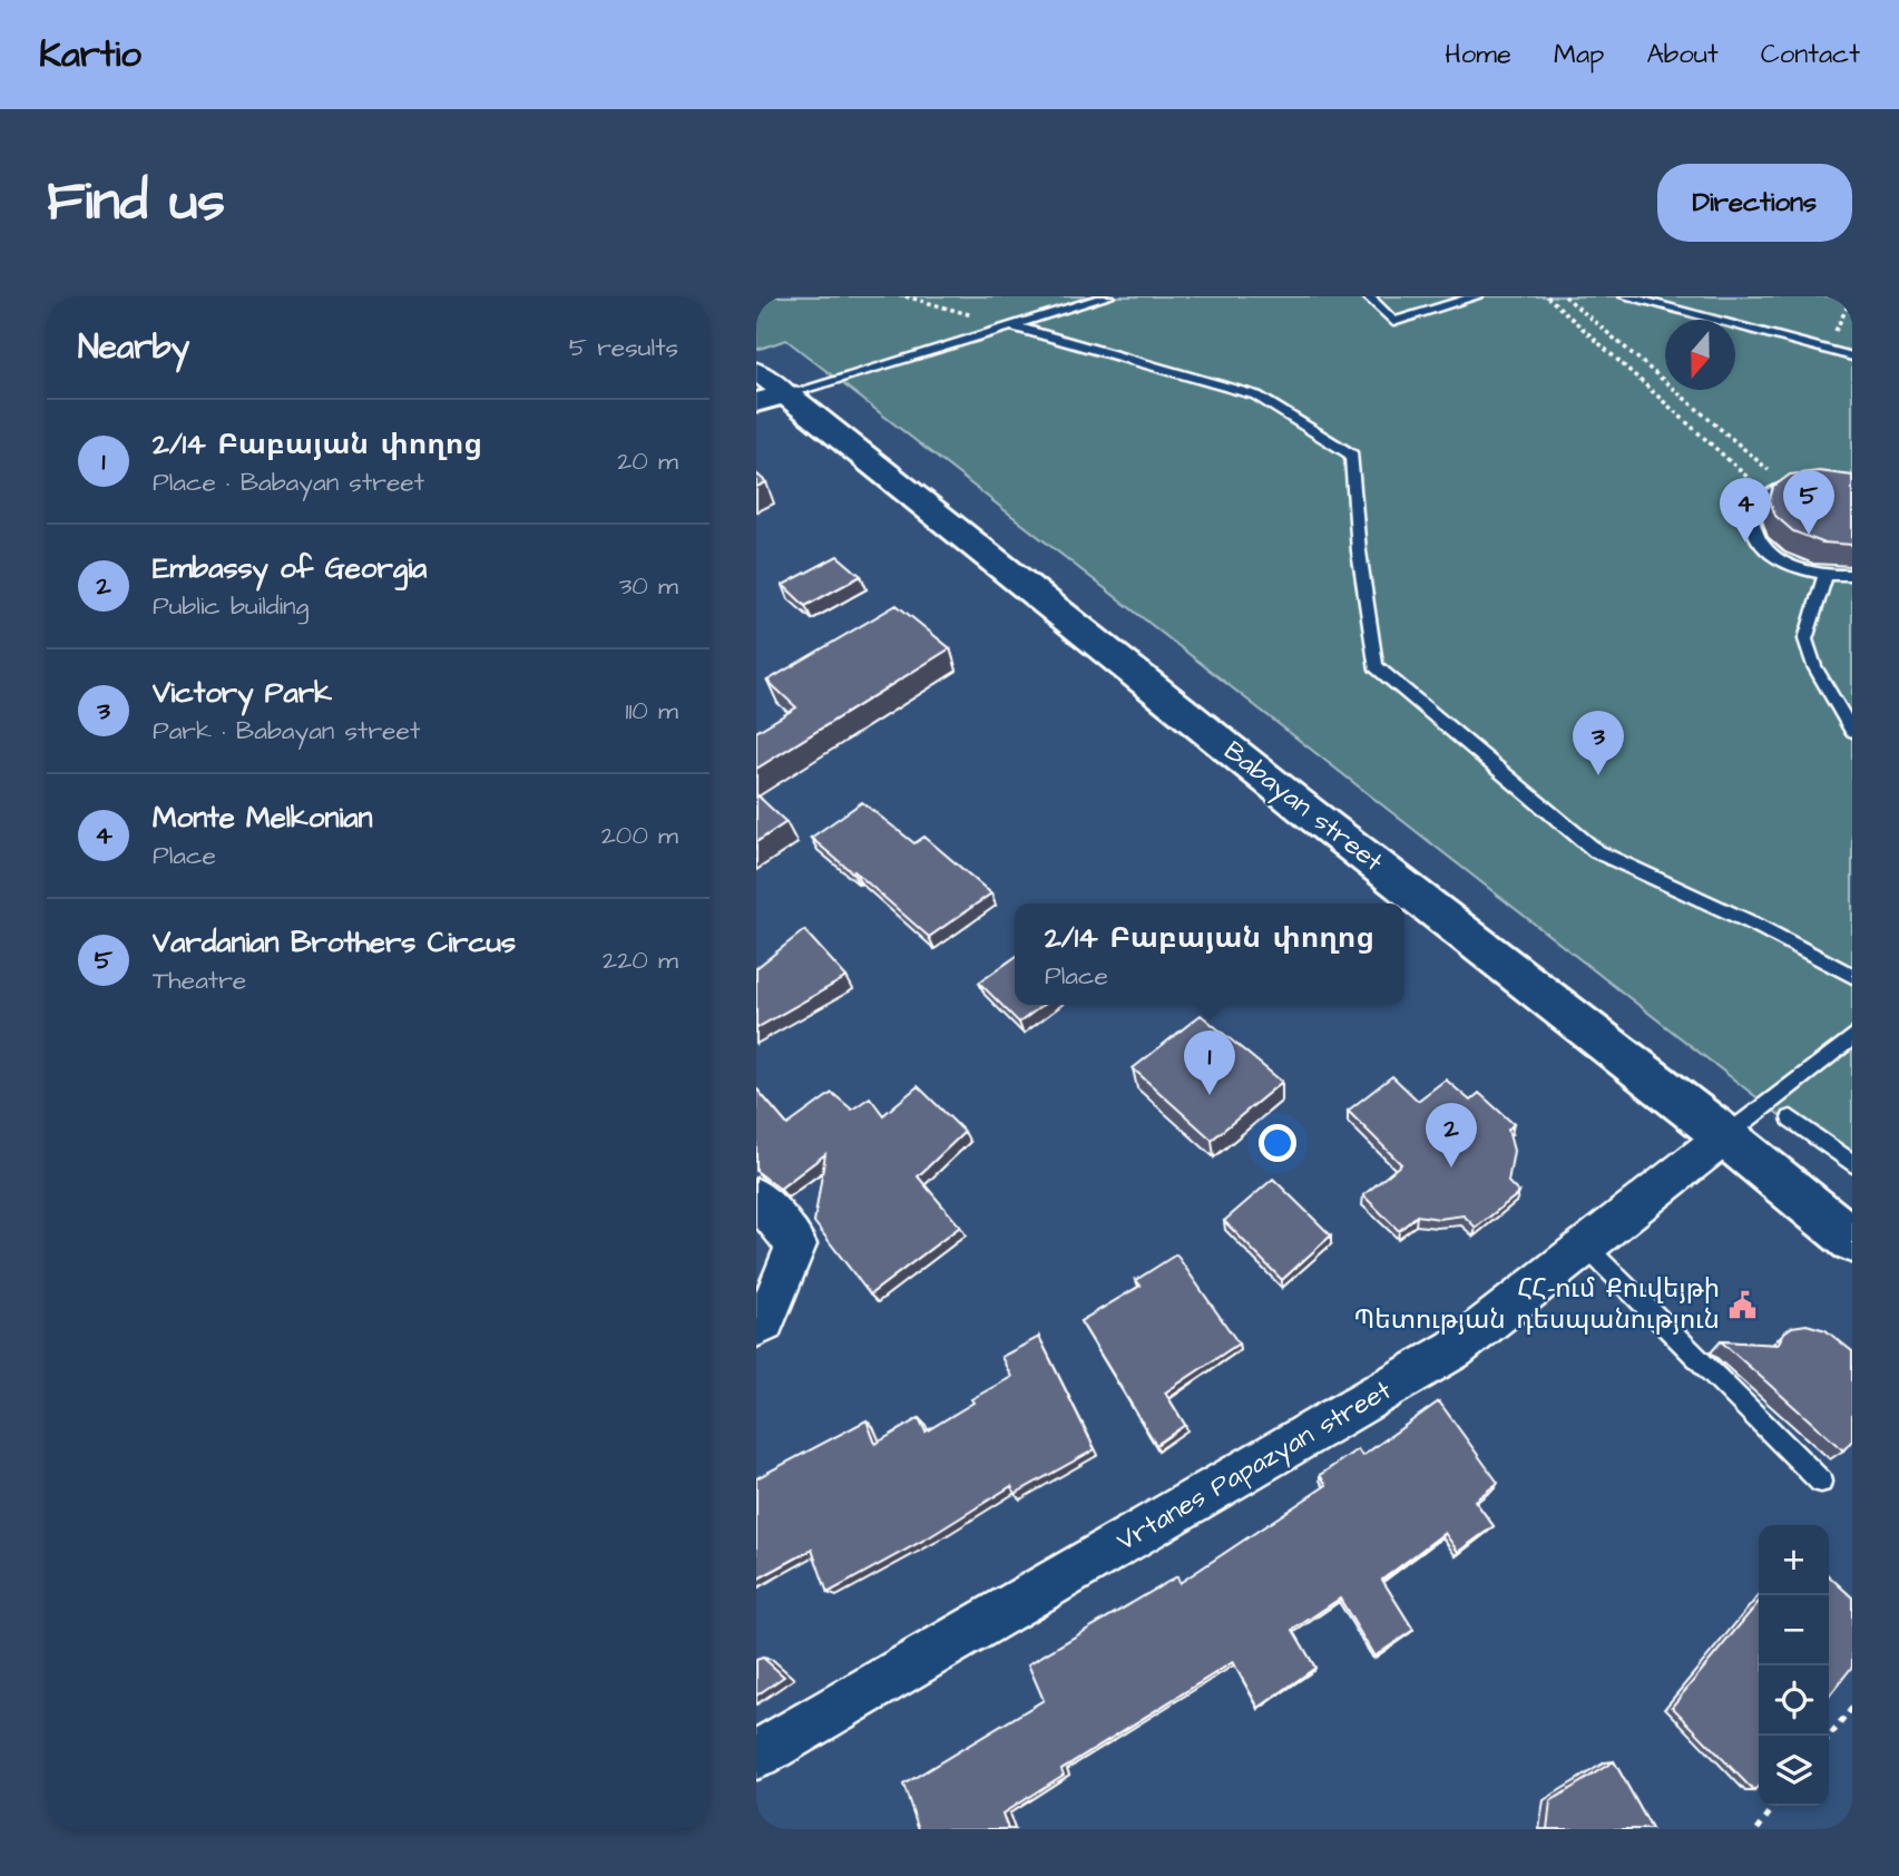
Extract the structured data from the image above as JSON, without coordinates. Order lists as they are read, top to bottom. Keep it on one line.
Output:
{"streets":{"street":["Babayan street","Vrtanes Papazyan street"]},"crossings":[["Babayan street","Vrtanes Papazyan street"]],"places":{"public building":["ՀՀ-ում Քուվեյթի Պետության դեսպանություն"]},"north":"bottom","page":{"header":"Kartio","nav":["Home","Map","About","Contact"],"buttons":"Directions","title":"Find us","heading":["Nearby","5 results"],"list":[{"mark":"1","name":"2/14 Բաբայան փողոց","note":"Place · Babayan street","value":"20 m"},{"mark":"2","name":"Embassy of Georgia","note":"Public building","value":"30 m"},{"mark":"3","name":"Victory Park","note":"Park · Babayan street","value":"110 m"},{"mark":"4","name":"Monte Melkonian","note":"Place","value":"200 m"},{"mark":"5","name":"Vardanian Brothers Circus","note":"Theatre","value":"220 m"}],"pins":["5","4","3","1","2"],"popup":["2/14 Բաբայան փողոց","Place"],"map_buttons":["+","−"]}}
